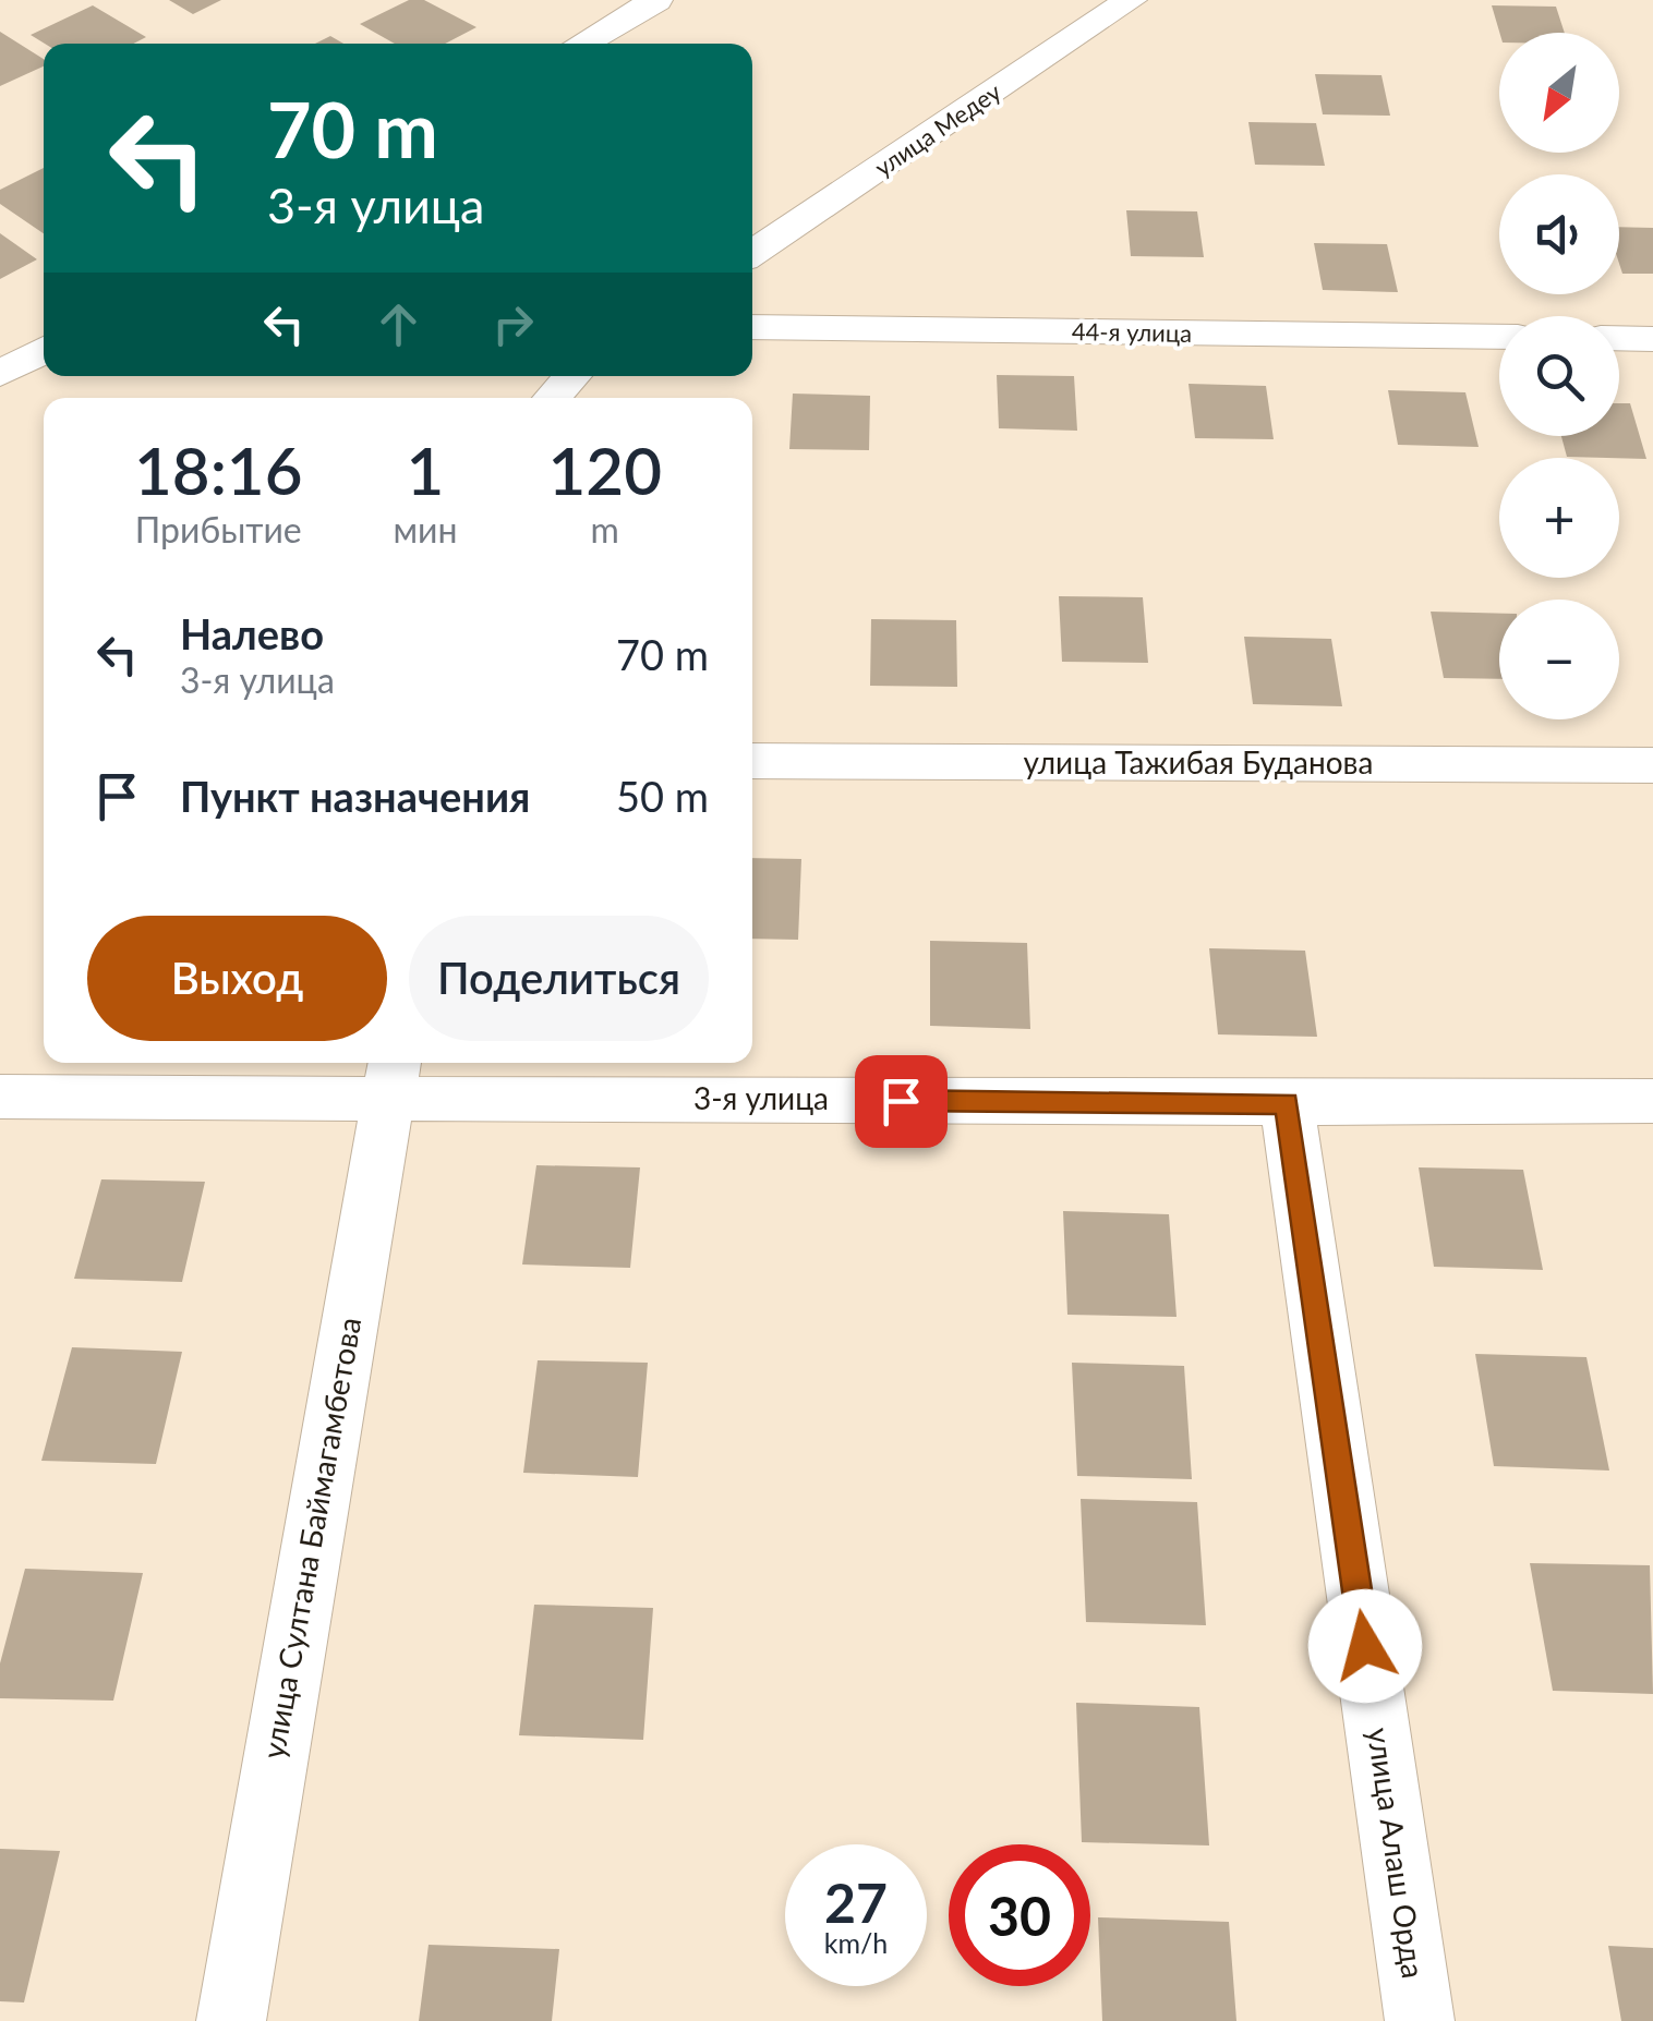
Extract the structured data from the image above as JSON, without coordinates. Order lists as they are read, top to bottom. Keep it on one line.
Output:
{"streets":{"street":["улица Медеу","44-я улица","улица Тажибая Буданова","3-я улица","улица Султана Баймагамбетова","улица Алаш Орда"]},"crossings":[["3-я улица","улица Султана Баймагамбетова"],["3-я улица","улица Алаш Орда"]],"north":"bottom left","page":{"map_buttons":["+","−"],"turn":["70 m","3-я улица"],"eta":["18:16","Прибытие","1","мин","120","m"],"list":[{"name":"Налево","note":"3-я улица","value":"70 m"},{"name":"Пункт назначения","value":"50 m"}],"buttons":["Выход","Поделиться"],"speed":"27 km/h","limit":"30"}}
